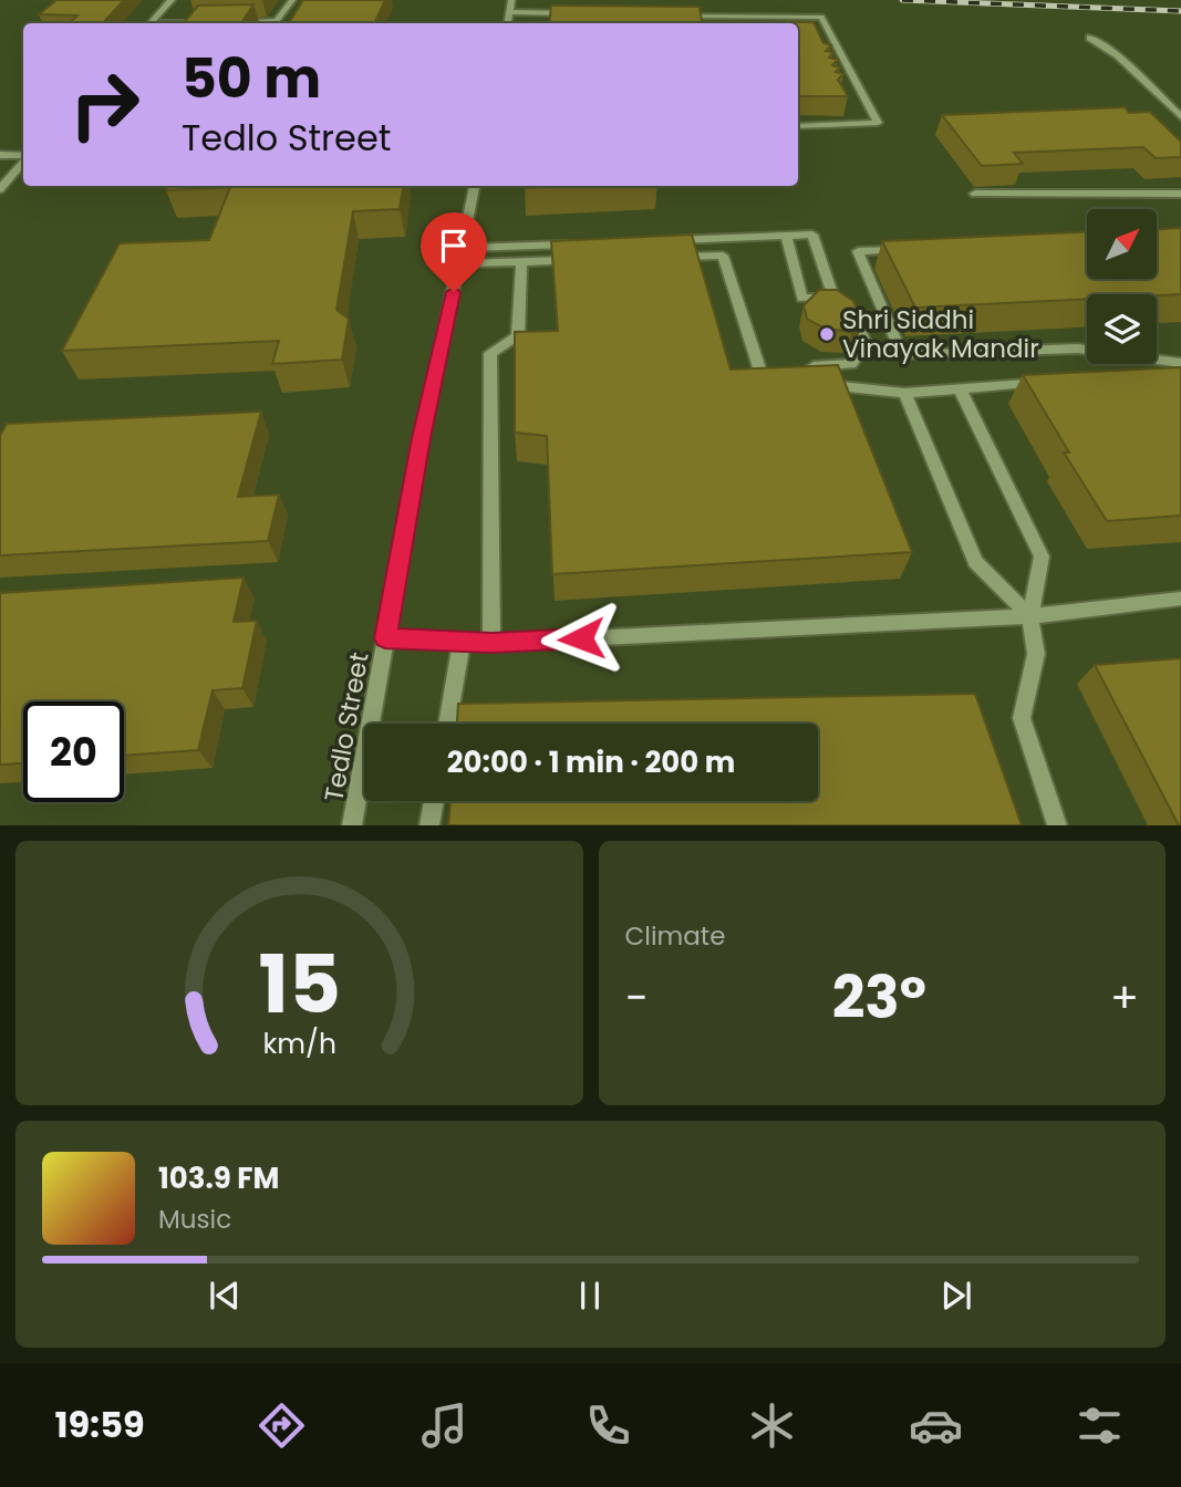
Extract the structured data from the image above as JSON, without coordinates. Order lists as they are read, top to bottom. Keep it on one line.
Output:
{"streets":{"street":["Tedlo Street"]},"places":["Shri Siddhi Vinayak Mandir"],"north":"top right","page":{"turn":["50 m","Tedlo Street"],"limit":"20","trip":"20:00 · 1 min · 200 m","tile":"Climate","heat":["−","23°","+"],"song":["103.9 FM","Music"],"tabs":"19:59","gauge":["15","km/h"]}}
